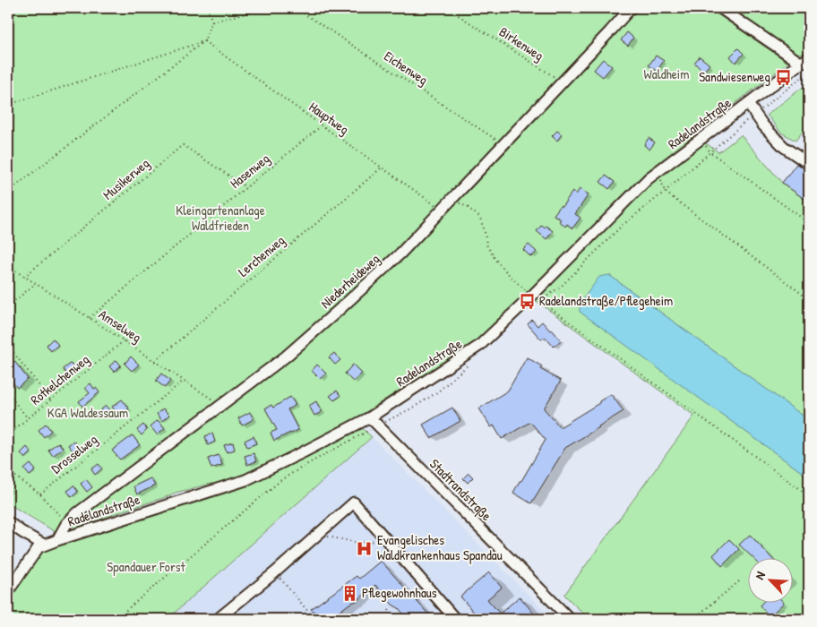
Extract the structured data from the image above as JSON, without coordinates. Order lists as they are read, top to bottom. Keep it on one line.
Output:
{"streets":{"street":["Radelandstraße","Niederheideweg","Stadtrandstraße"],"path":["Birkenweg","Eichenweg","Hauptweg","Hasenweg","Musikerweg","Lerchenweg","Amselweg","Rotkelchenweg","Drosselweg"]},"crossings":[["Birkenweg","Niederheideweg"],["Eichenweg","Niederheideweg"],["Hauptweg","Hasenweg"],["Hauptweg","Lerchenweg"],["Hauptweg","Niederheideweg"],["Radelandstraße","Niederheideweg"],["Radelandstraße","Stadtrandstraße"],["Hasenweg","Musikerweg"],["Hasenweg","Amselweg"],["Musikerweg","Amselweg"],["Lerchenweg","Amselweg"],["Niederheideweg","Amselweg"],["Amselweg","Rotkelchenweg"],["Amselweg","Drosselweg"]],"parks":["Waldheim","Kleingartenanlage Waldfrieden","KGA Waldessaum","Spandauer Forst"],"places":{"bus stop":["Sandwiesenweg","Radelandstraße/Pflegeheim"],"hospital":["Evangelisches Waldkrankenhaus Spandau"],"building":["Pflegewohnhaus"]},"north":"top left"}
